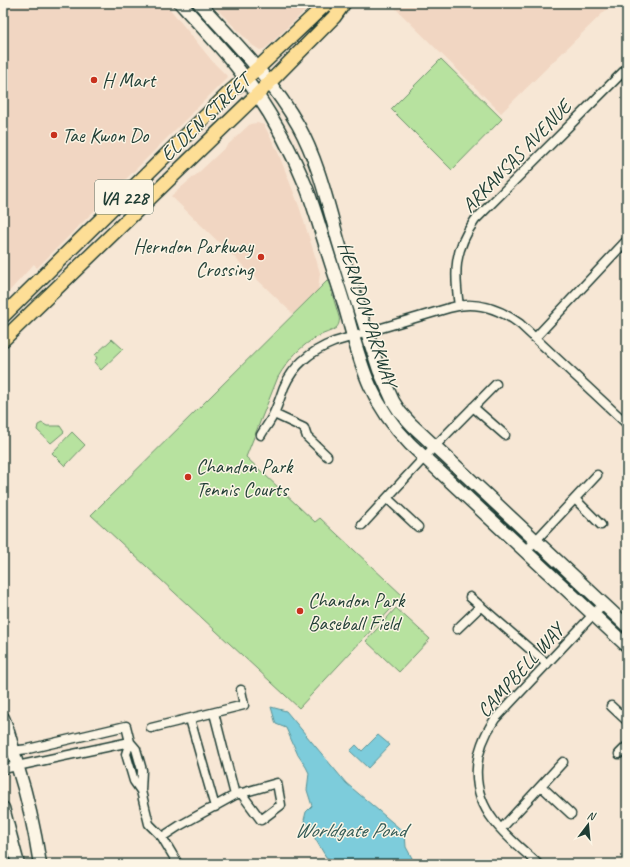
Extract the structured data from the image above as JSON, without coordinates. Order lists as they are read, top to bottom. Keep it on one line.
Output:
{"streets":{"main road":["ELDEN STREET","VA 228","HERNDON PARKWAY"],"street":["ARKANSAS AVENUE","CAMPBELL WAY"]},"crossings":[["ELDEN STREET","HERNDON PARKWAY"],["HERNDON PARKWAY","CAMPBELL WAY"]],"water":["Worldgate Pond"],"places":["H Mart","Tae Kwon Do","Herndon Parkway Crossing","Chandon Park Tennis Courts","Chandon Park Baseball Field"],"north":"top"}
